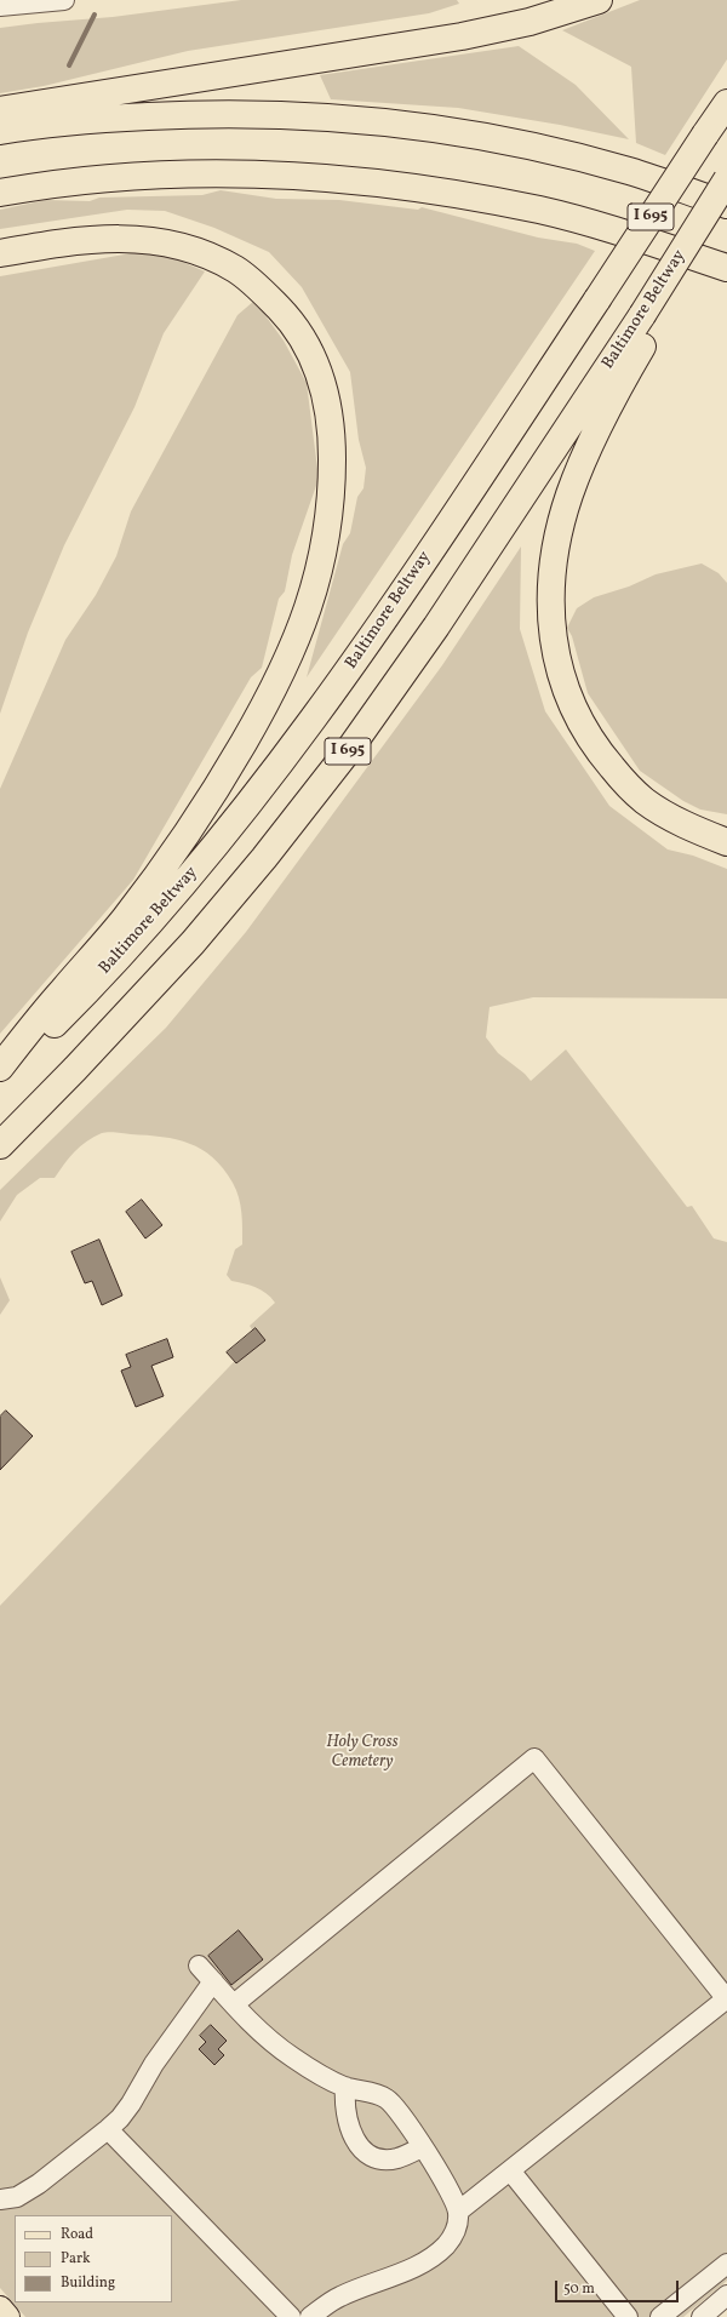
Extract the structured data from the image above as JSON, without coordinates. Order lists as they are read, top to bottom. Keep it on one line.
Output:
{"streets":{"highway":["I 695","Baltimore Beltway"]},"parks":["Holy Cross Cemetery"],"legend":["Road","Park","Building"],"scale_bar":"50 m"}
